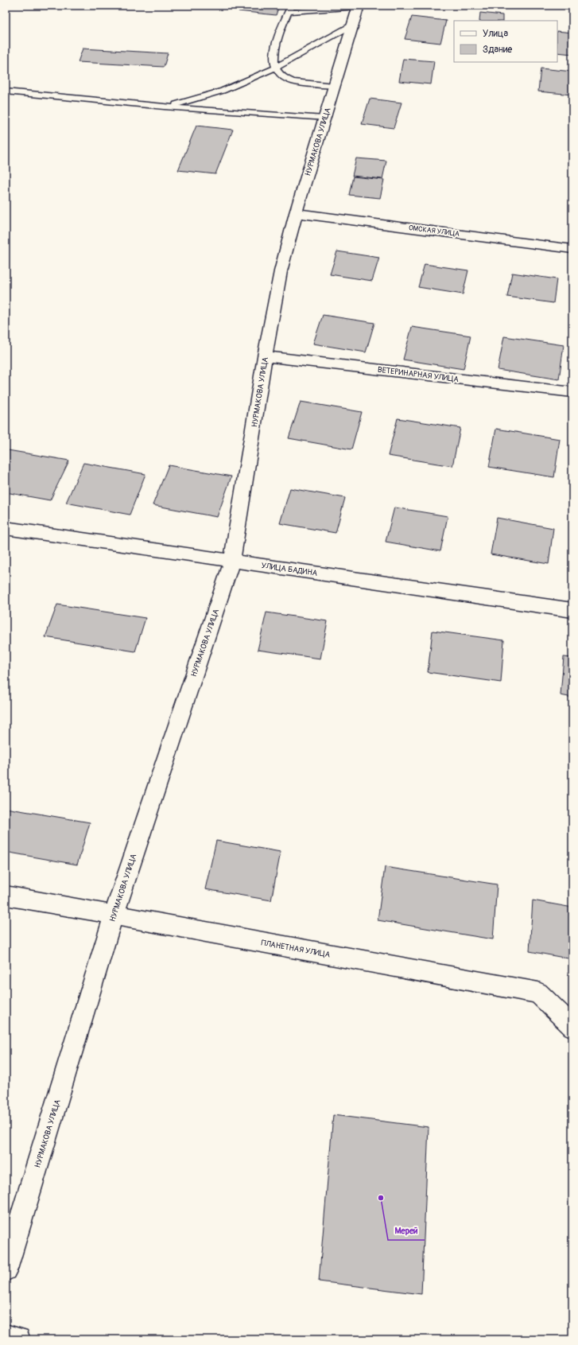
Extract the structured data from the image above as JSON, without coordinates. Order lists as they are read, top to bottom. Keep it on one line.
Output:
{"streets":{"street":["НУРМАКОВА УЛИЦА","ОМСКАЯ УЛИЦА","ВЕТЕРИНАРНАЯ УЛИЦА","УЛИЦА БАДИНА","ПЛАНЕТНАЯ УЛИЦА"]},"crossings":[["НУРМАКОВА УЛИЦА","ОМСКАЯ УЛИЦА"],["НУРМАКОВА УЛИЦА","ВЕТЕРИНАРНАЯ УЛИЦА"],["НУРМАКОВА УЛИЦА","УЛИЦА БАДИНА"],["НУРМАКОВА УЛИЦА","ПЛАНЕТНАЯ УЛИЦА"]],"places":["Мерей"],"legend":["Улица","Здание"]}
